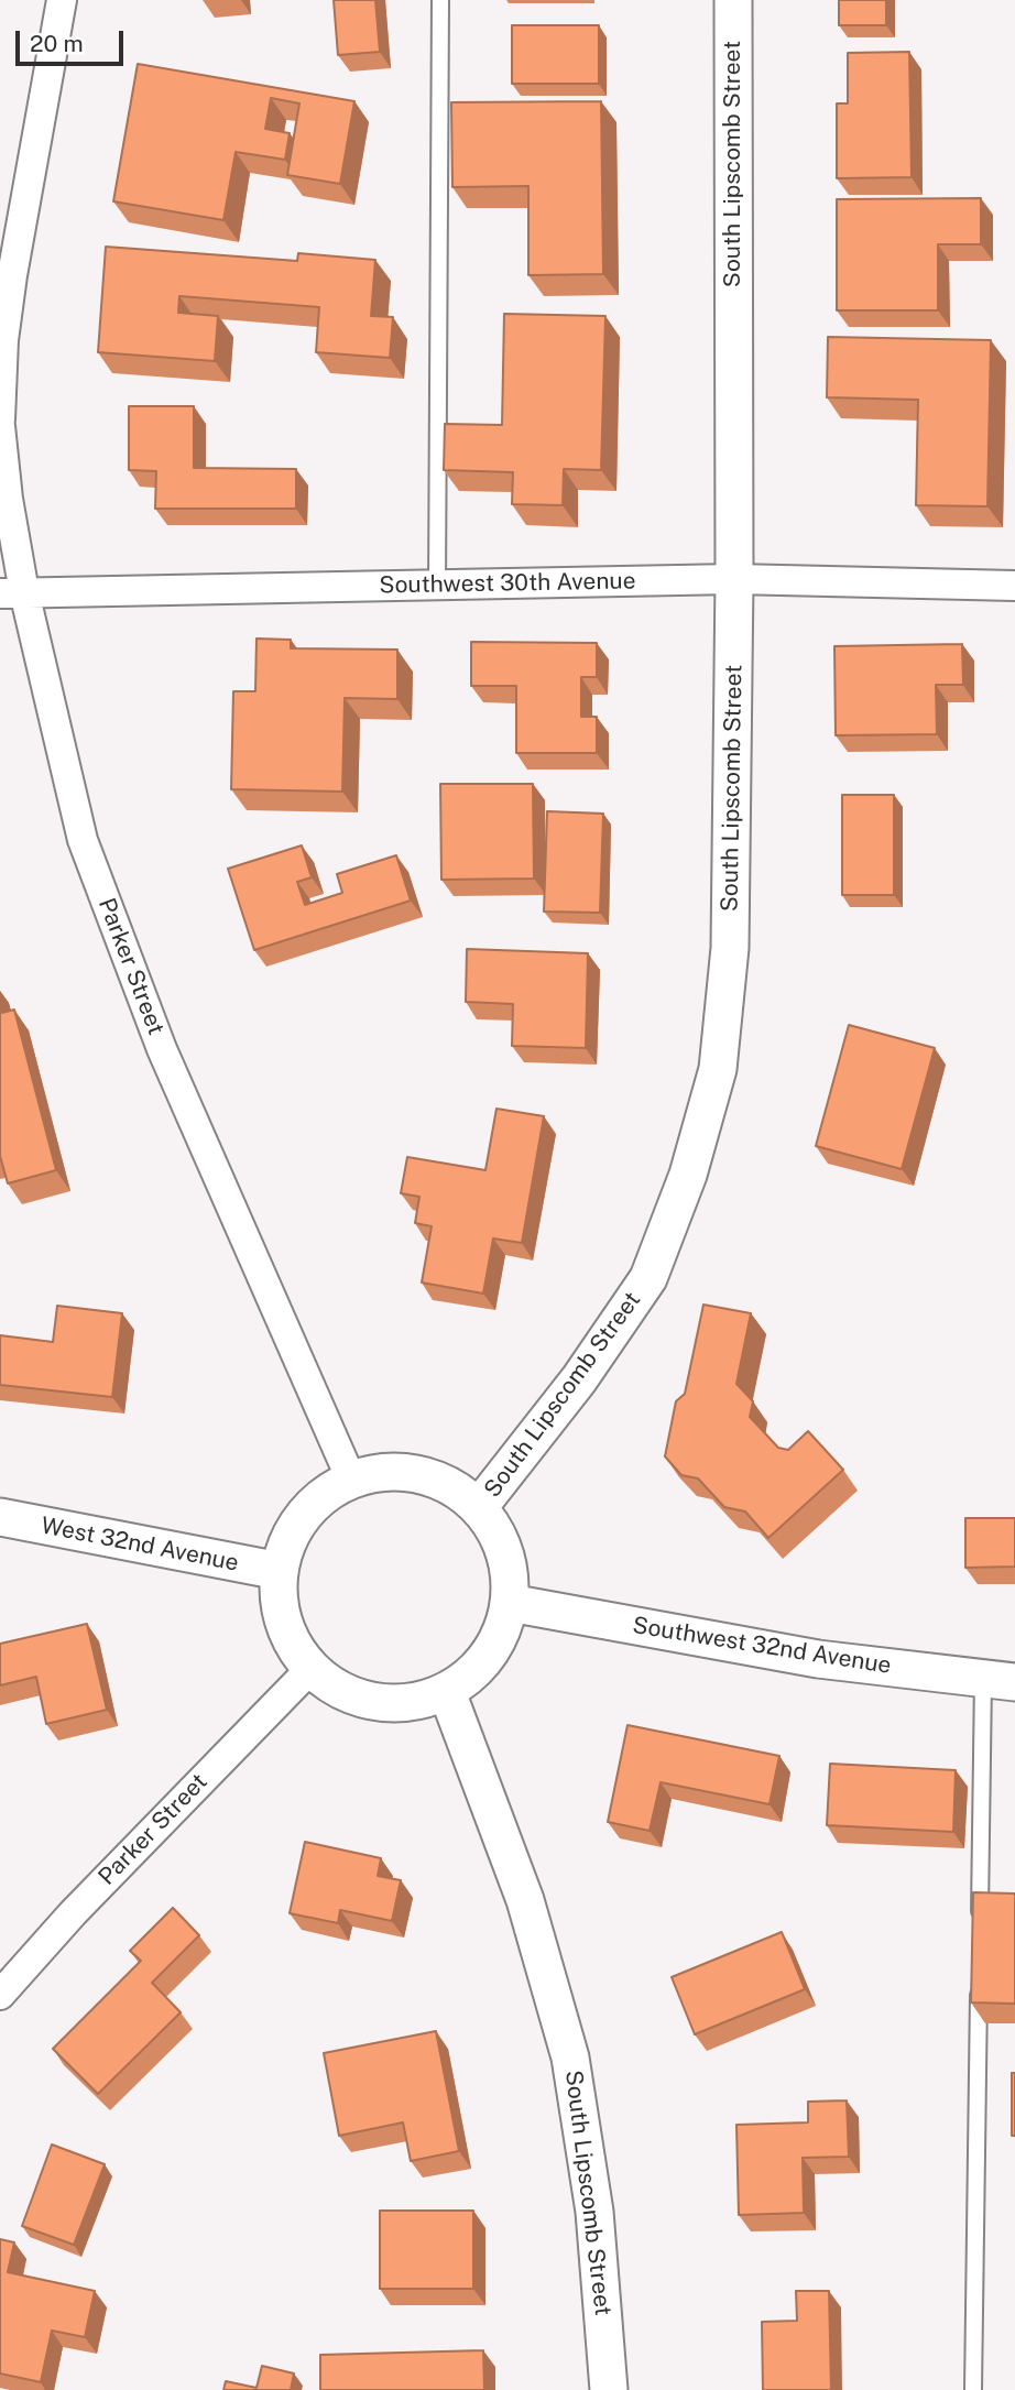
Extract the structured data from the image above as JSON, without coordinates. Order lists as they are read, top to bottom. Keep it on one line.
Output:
{"streets":{"street":["South Lipscomb Street","Southwest 30th Avenue","Parker Street","West 32nd Avenue","Southwest 32nd Avenue"]},"crossings":[["South Lipscomb Street","Southwest 30th Avenue"],["South Lipscomb Street","Parker Street"],["South Lipscomb Street","West 32nd Avenue"],["South Lipscomb Street","Southwest 32nd Avenue"],["Southwest 30th Avenue","Parker Street"],["Parker Street","West 32nd Avenue"],["Parker Street","Southwest 32nd Avenue"],["West 32nd Avenue","Southwest 32nd Avenue"]],"scale_bar":"20 m"}
